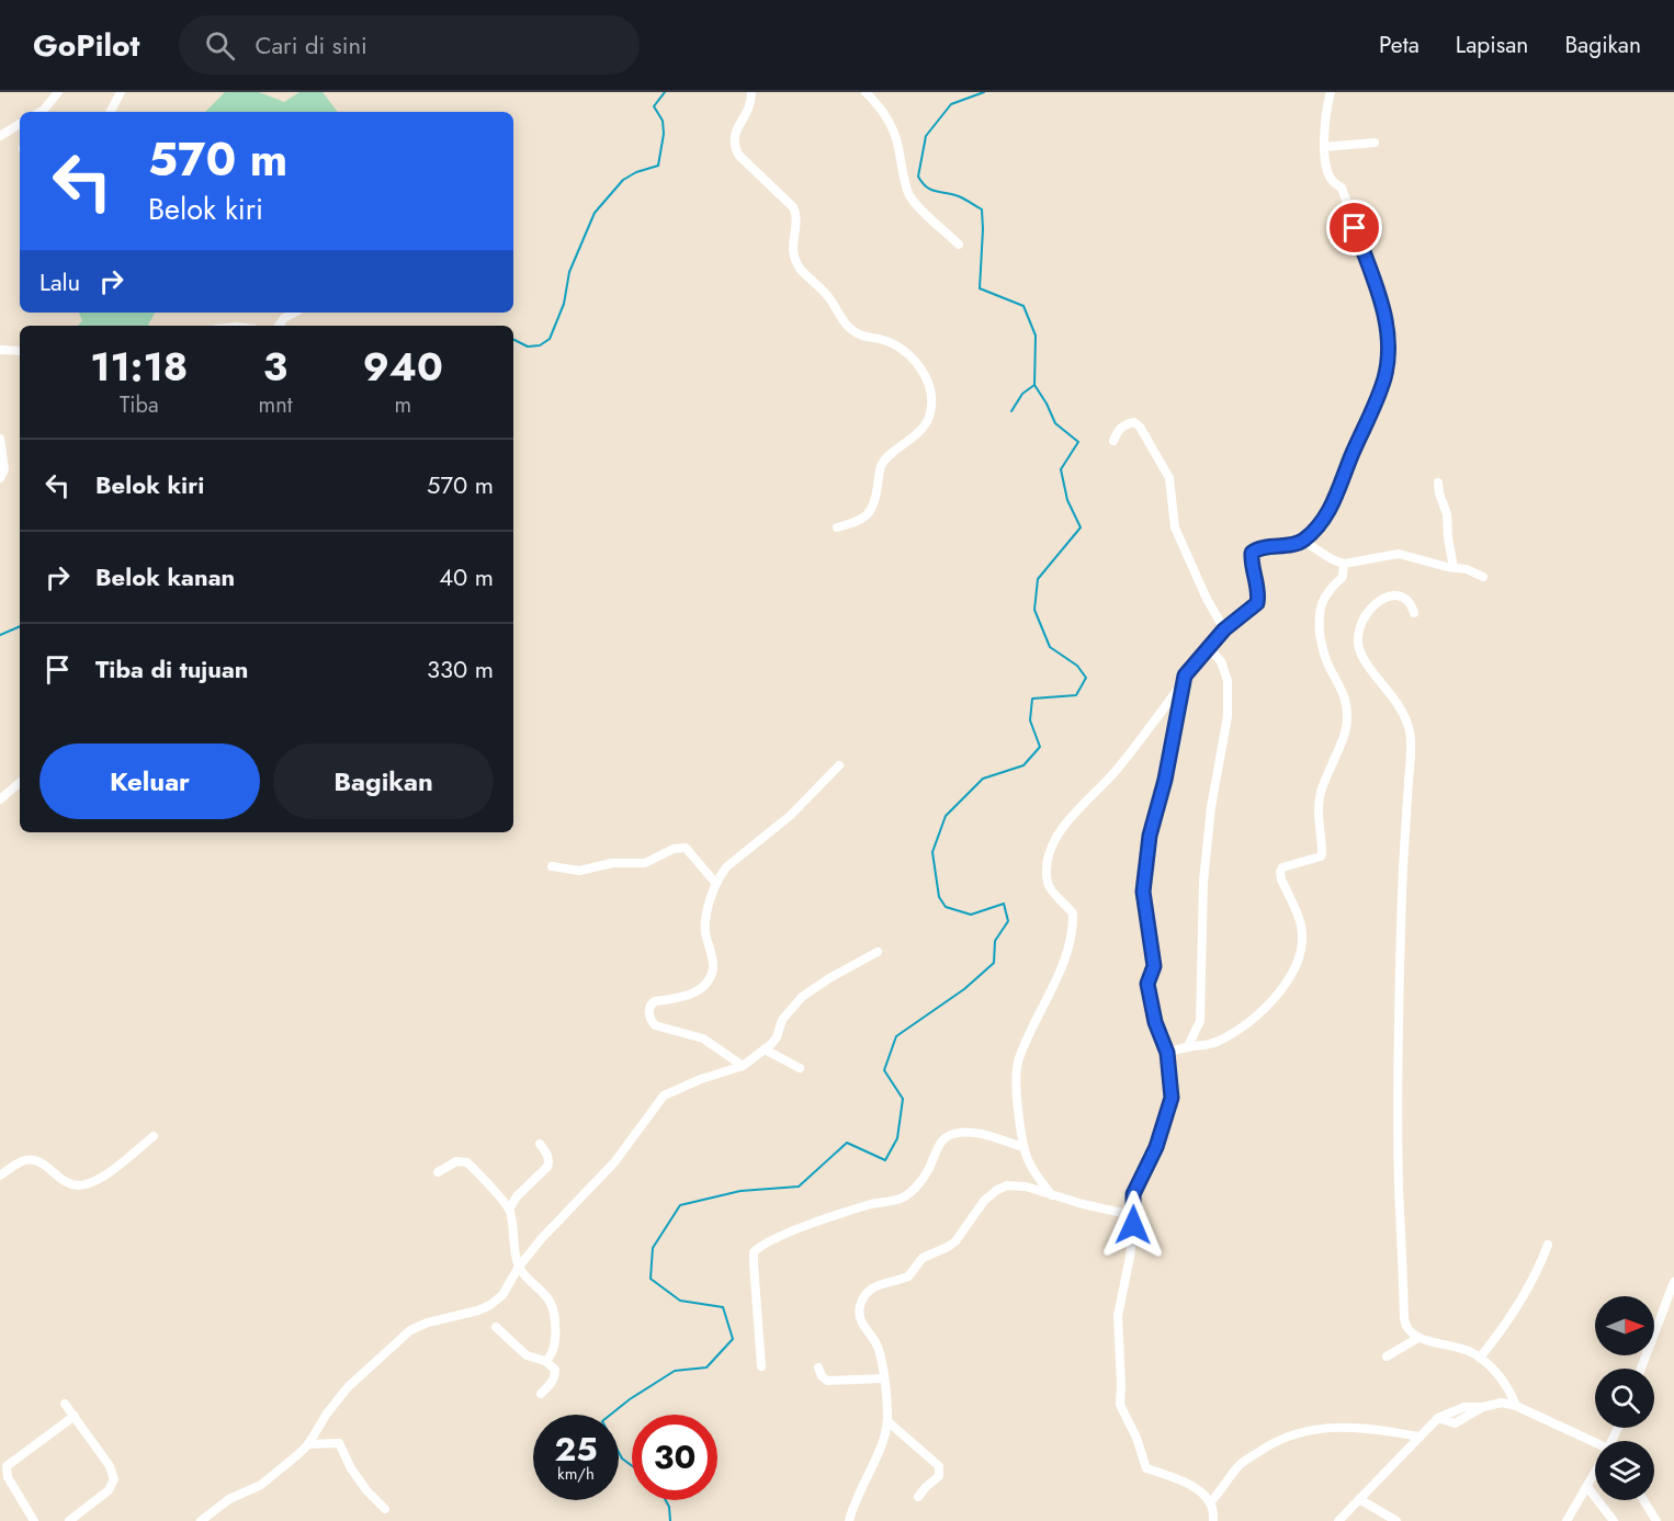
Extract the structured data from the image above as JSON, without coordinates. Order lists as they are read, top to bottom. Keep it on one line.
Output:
{"north":"right","page":{"header":"GoPilot","search":"Cari di sini","nav":["Peta","Lapisan","Bagikan"],"turn":["570 m","Belok kiri"],"then":"Lalu","eta":["11:18","Tiba","3","mnt","940","m"],"list":[{"name":"Belok kiri","value":"570 m"},{"name":"Belok kanan","value":"40 m"},{"name":"Tiba di tujuan","value":"330 m"}],"buttons":["Keluar","Bagikan"],"speed":"25 km/h","limit":"30"}}
